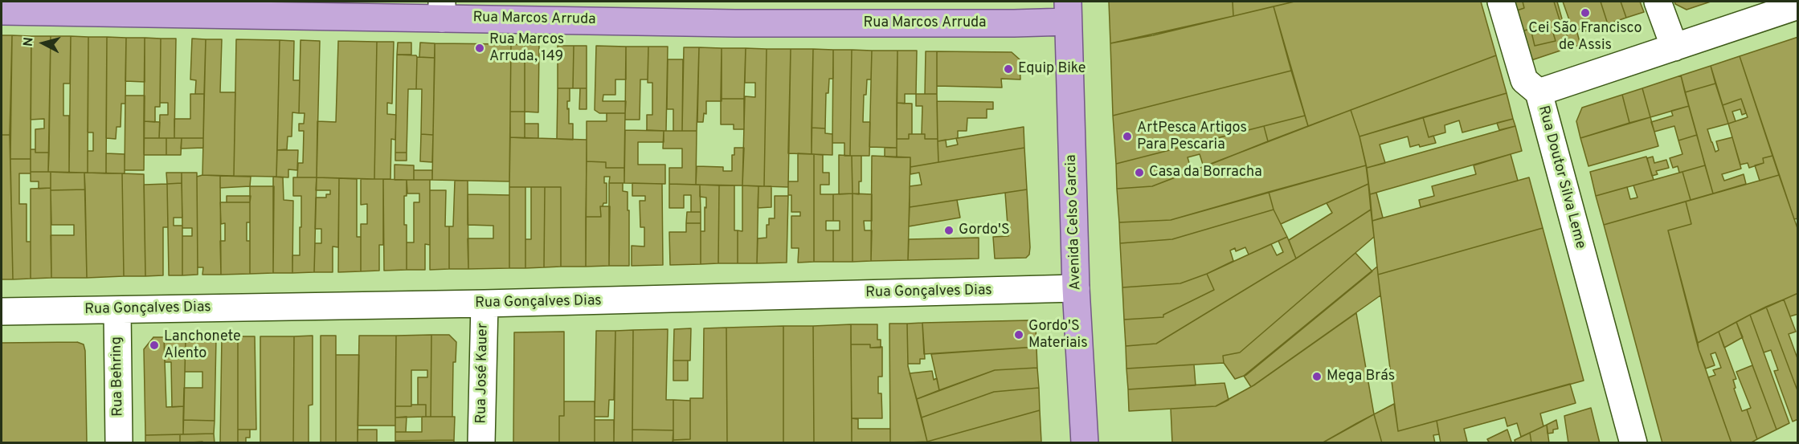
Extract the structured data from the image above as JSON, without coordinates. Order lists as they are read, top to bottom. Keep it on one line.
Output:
{"streets":{"main road":["Rua Marcos Arruda","Avenida Celso Garcia"],"street":["Rua Doutor Silva Leme","Rua Gonçalves Dias","Rua José Kauer","Rua Behring"]},"crossings":[["Rua Marcos Arruda","Avenida Celso Garcia"],["Avenida Celso Garcia","Rua Gonçalves Dias"],["Rua Gonçalves Dias","Rua José Kauer"],["Rua Gonçalves Dias","Rua Behring"]],"places":["Cei São Francisco de Assis","Rua Marcos Arruda, 149","Equip Bike","ArtPesca Artigos Para Pescaria","Casa da Borracha","Gordo'S","Gordo'S Materiais","Lanchonete Alento","Mega Brás"],"north":"left"}
